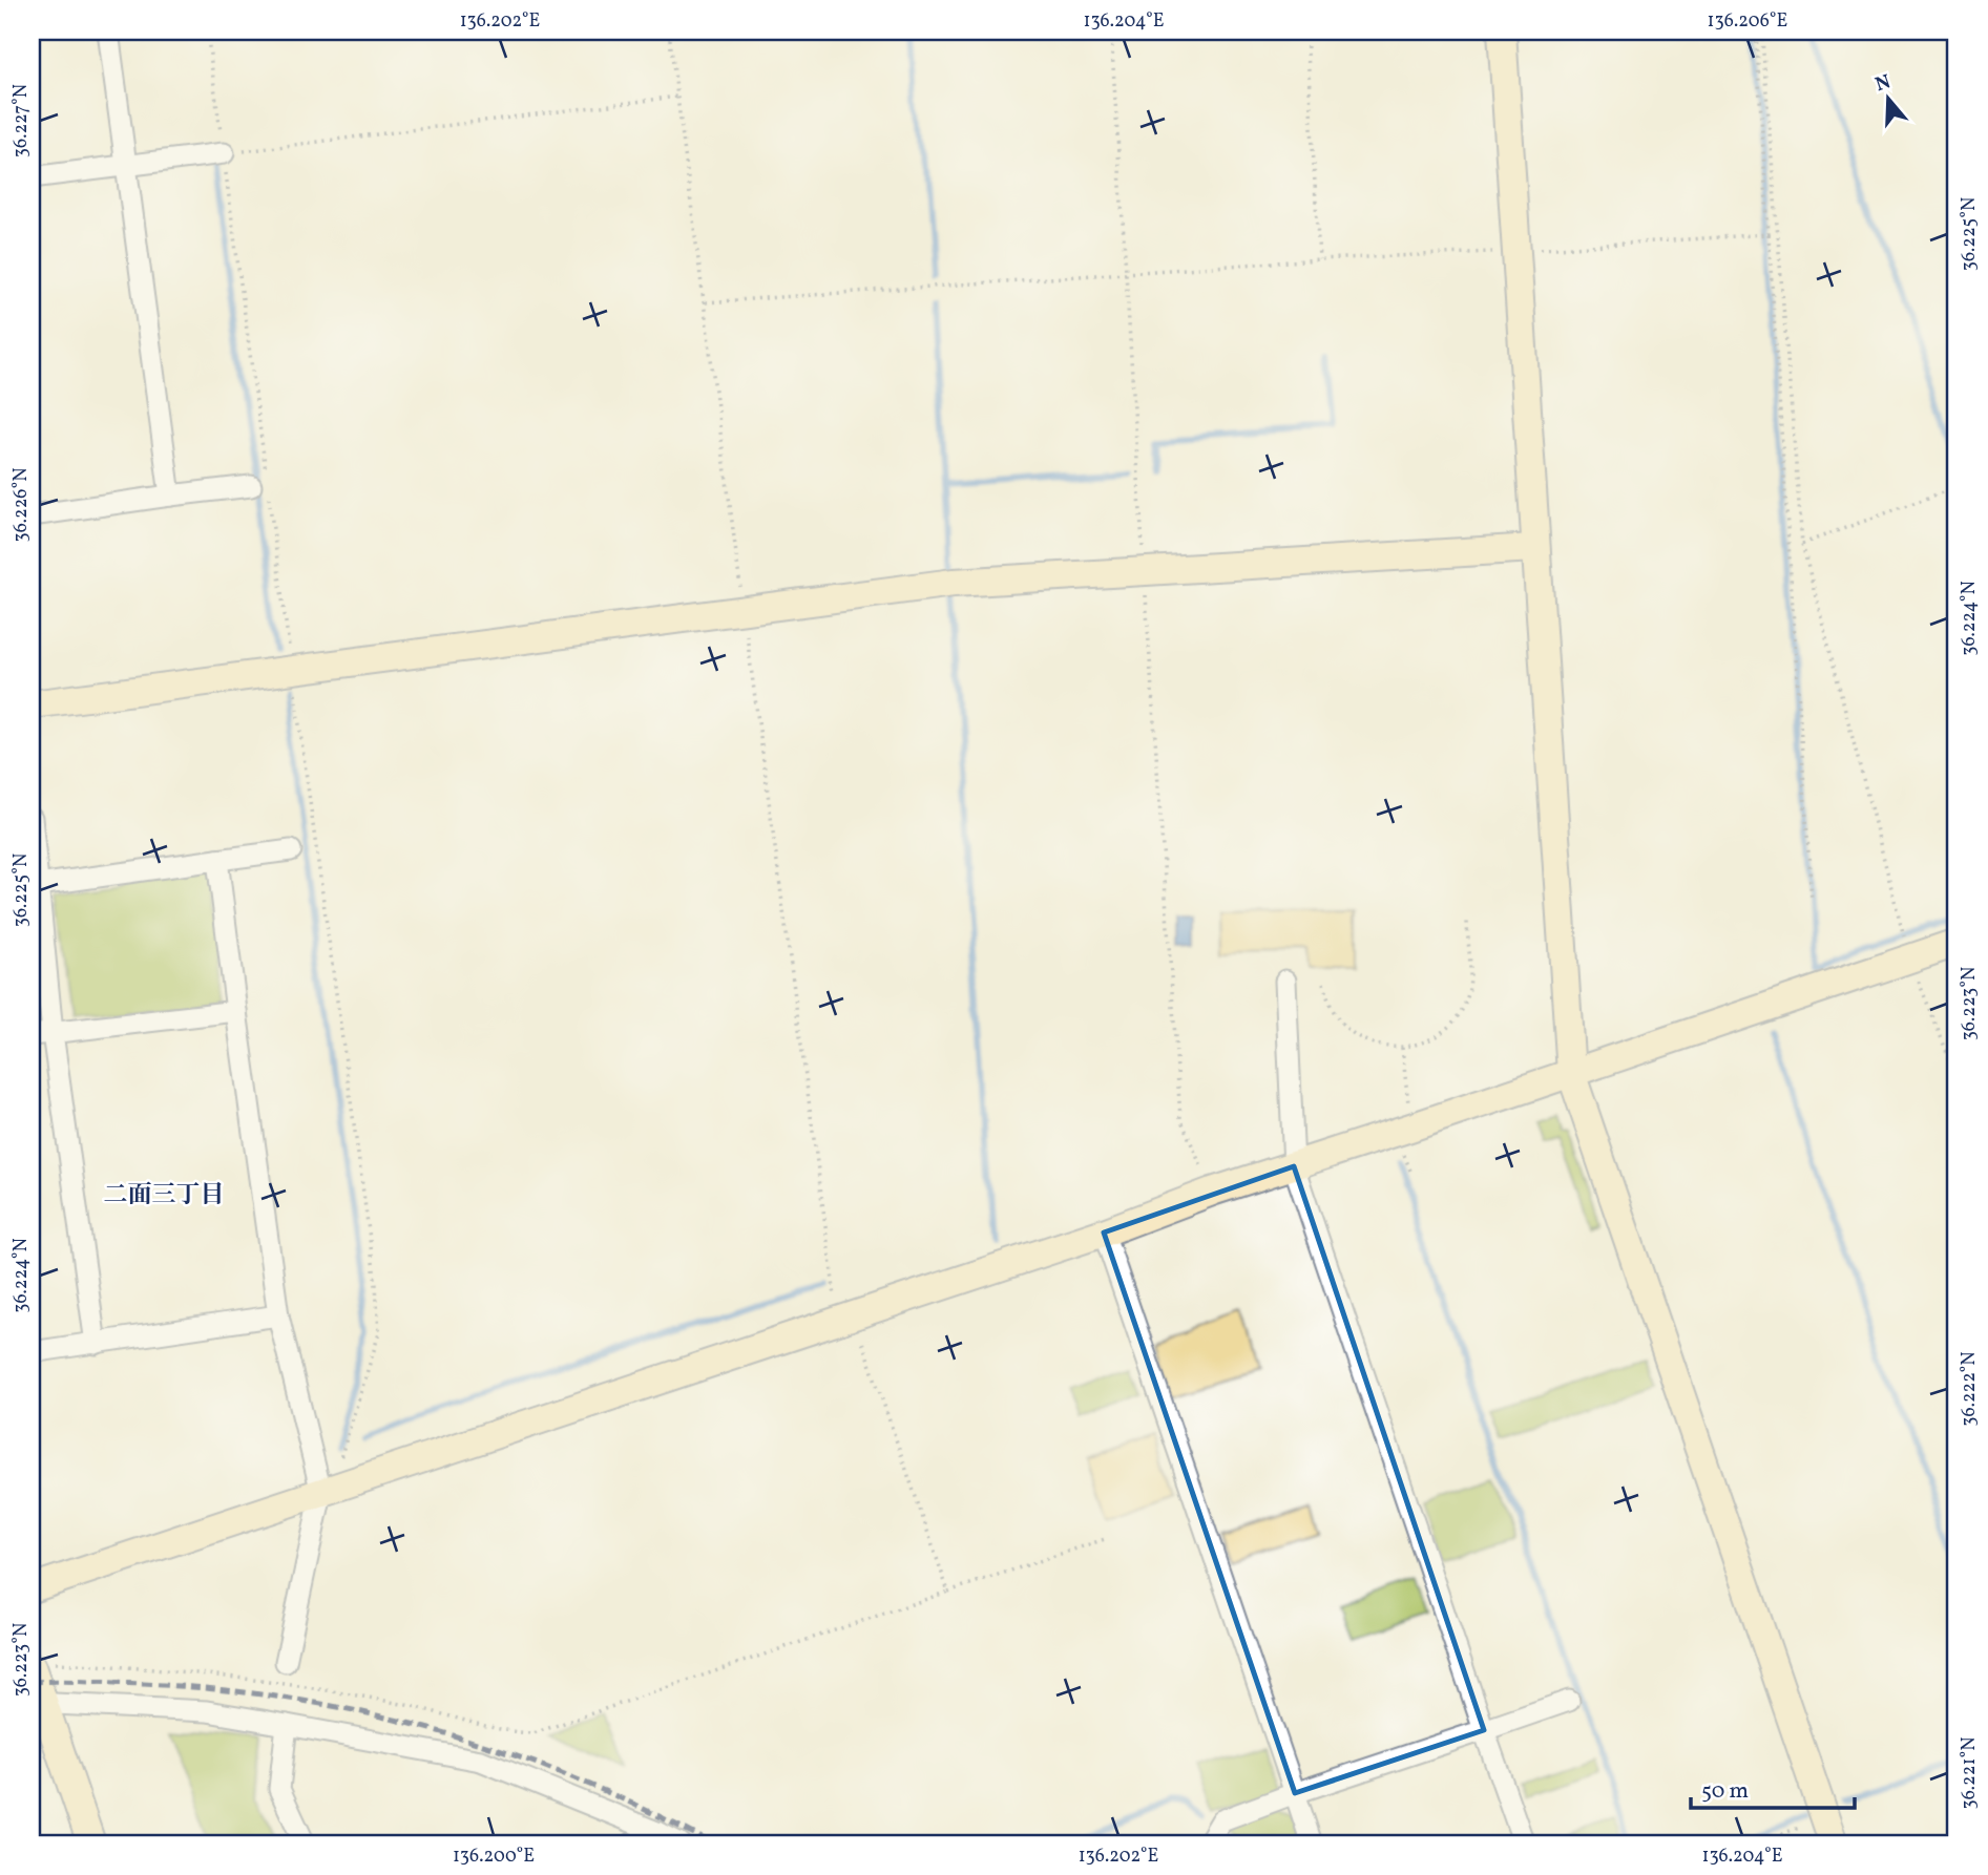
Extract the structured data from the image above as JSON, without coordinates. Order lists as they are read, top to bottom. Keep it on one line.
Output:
{"districts":["二面三丁目"],"scale_bar":"50 m","north":"top","coordinates":["136.202°E","136.204°E","136.206°E","36.227°N","36.225°N","36.226°N","36.224°N","36.223°N","36.222°N","36.221°N","136.200°E"]}
